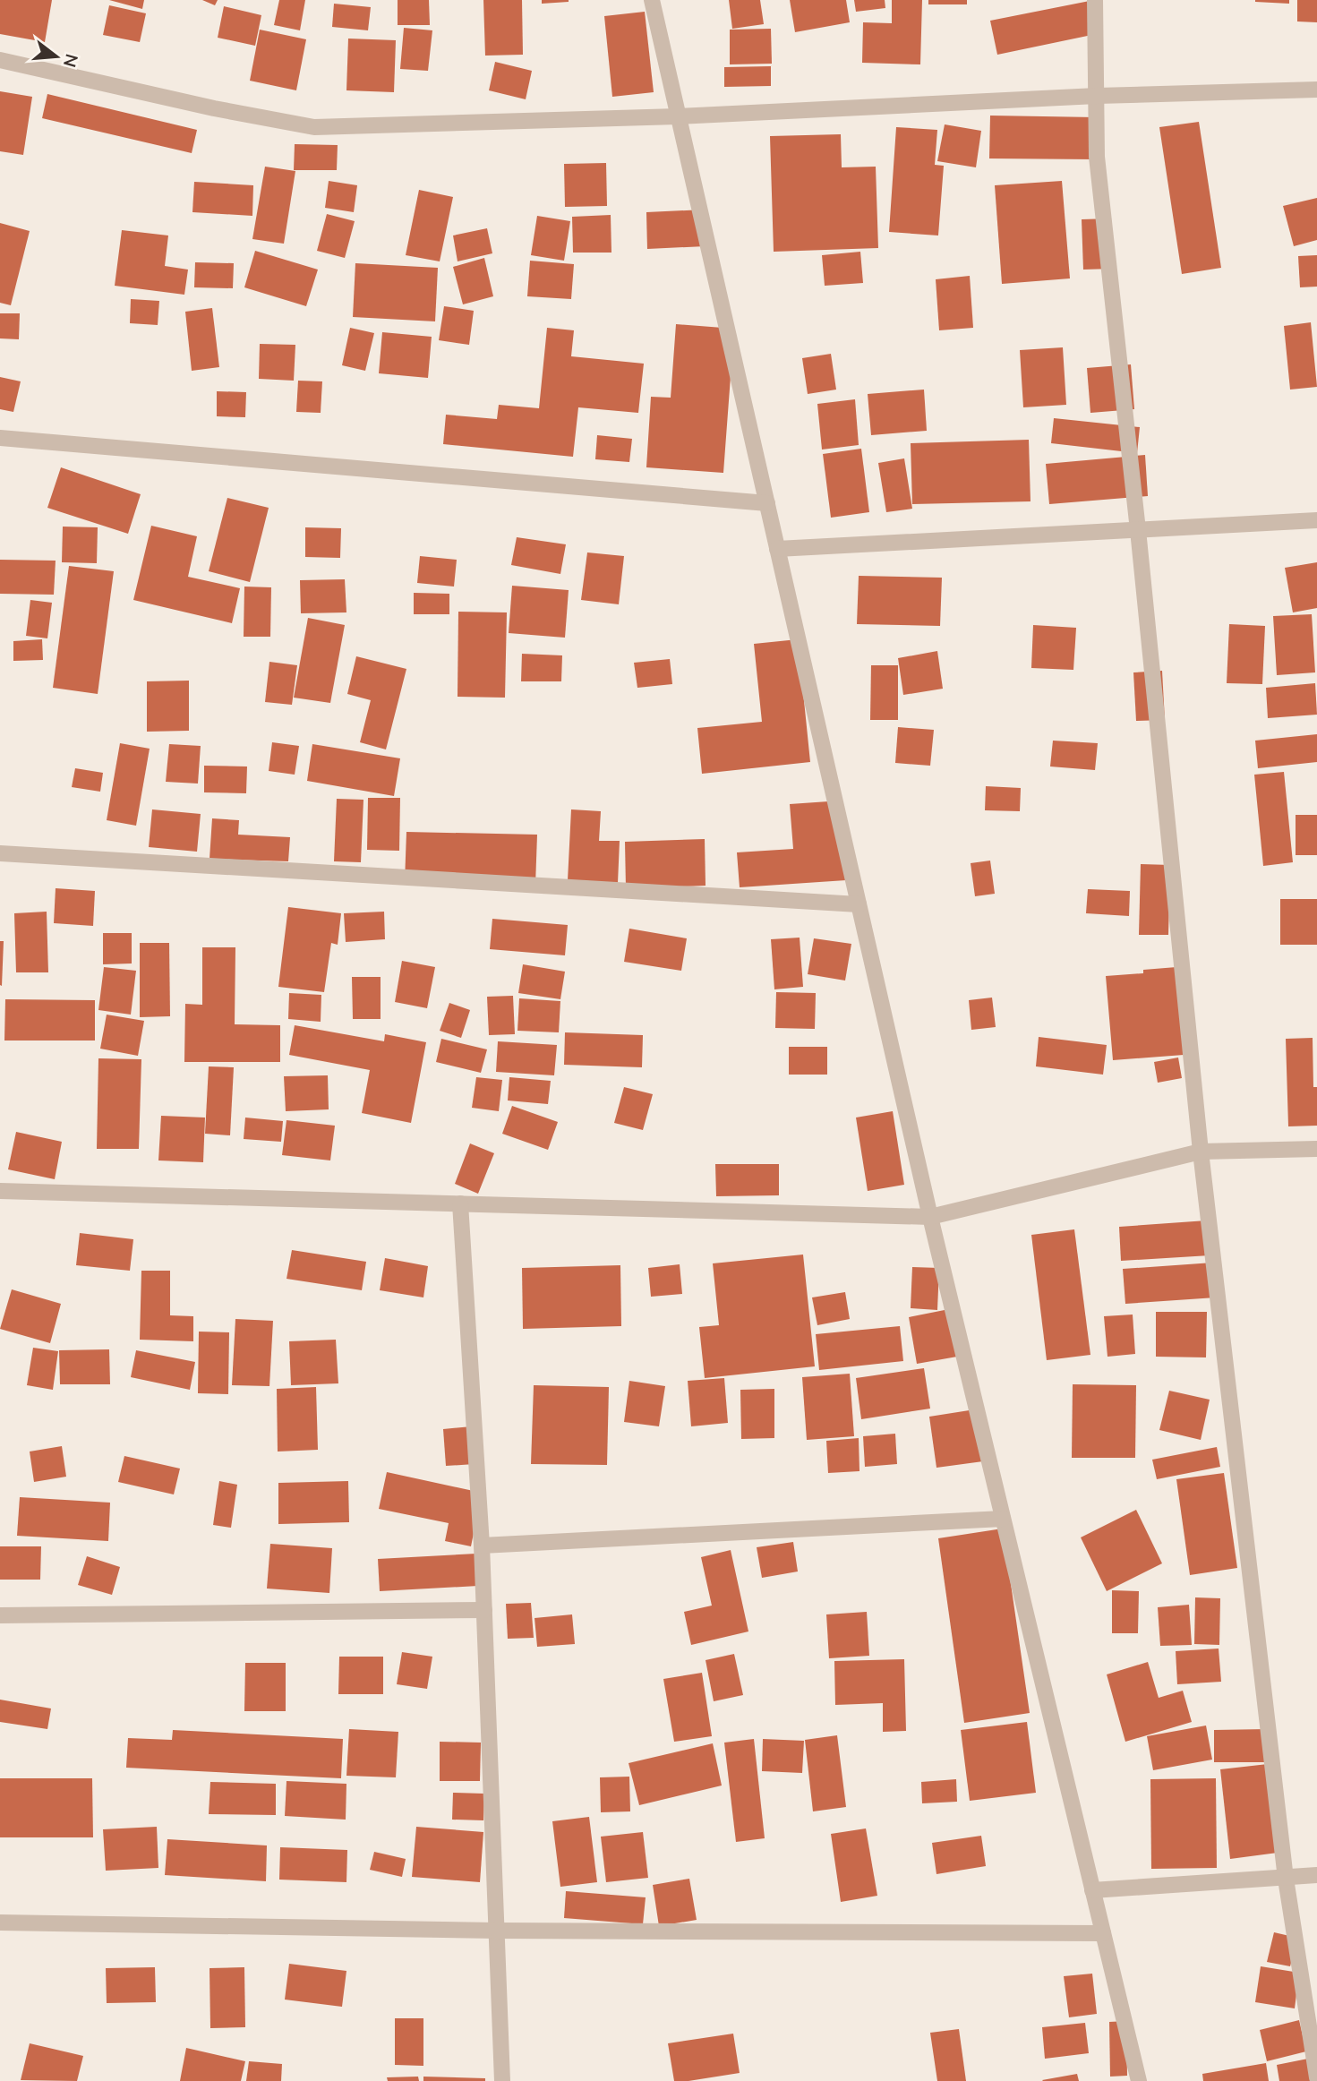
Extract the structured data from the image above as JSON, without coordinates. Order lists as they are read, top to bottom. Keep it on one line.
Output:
{"north":"right"}
